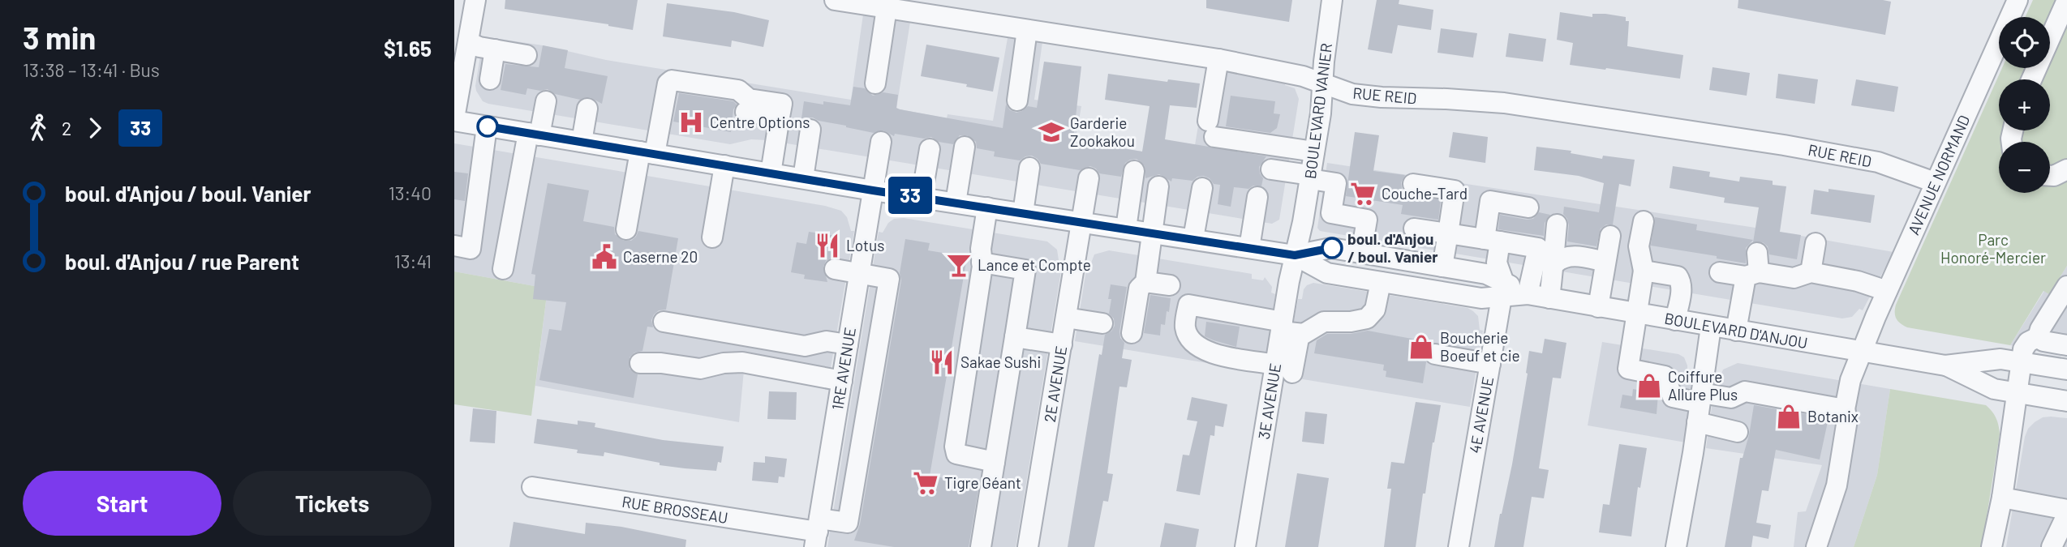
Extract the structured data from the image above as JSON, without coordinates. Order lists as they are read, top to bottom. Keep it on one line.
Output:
{"streets":{"street":["RUE REID","BOULEVARD VANIER","AVENUE NORMAND","BOULEVARD D'ANJOU","1RE AVENUE","2E AVENUE","3E AVENUE","4E AVENUE","RUE BROSSEAU"]},"crossings":[["RUE REID","BOULEVARD VANIER"],["RUE REID","AVENUE NORMAND"],["BOULEVARD VANIER","BOULEVARD D'ANJOU"],["BOULEVARD VANIER","3E AVENUE"],["AVENUE NORMAND","BOULEVARD D'ANJOU"],["BOULEVARD D'ANJOU","1RE AVENUE"],["BOULEVARD D'ANJOU","2E AVENUE"],["BOULEVARD D'ANJOU","3E AVENUE"],["BOULEVARD D'ANJOU","4E AVENUE"],["1RE AVENUE","RUE BROSSEAU"]],"parks":["Parc Honoré-Mercier"],"places":{"hospital":["Centre Options"],"school or university":["Garderie Zookakou"],"supermarket":["Couche-Tard","Tigre Géant"],"restaurant":["Lotus","Sakae Sushi"],"other":["boul. d'Anjou / boul. Vanier"],"public building":["Caserne 20"],"bar":["Lance et Compte"],"shop":["Boucherie Boeuf et cie","Coiffure Allure Plus","Botanix"]},"lines":["bus line 33"],"page":{"heading":["3 min","13:38 – 13:41 · Bus","$1.65"],"on_map":"33","map_buttons":["+","−"],"legs":["2","33"],"list":[{"name":"boul. d'Anjou / boul. Vanier","value":"13:40"},{"name":"boul. d'Anjou / rue Parent","value":"13:41"}],"buttons":["Start","Tickets"]}}
